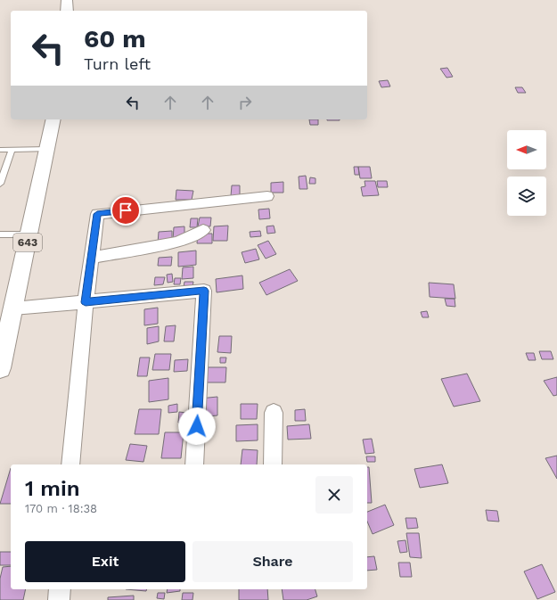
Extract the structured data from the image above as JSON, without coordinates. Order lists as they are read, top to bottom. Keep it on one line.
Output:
{"streets":{"highway":["643"]},"north":"left","page":{"turn":["60 m","Turn left"],"heading":["1 min","170 m · 18:38"],"buttons":["Exit","Share"]}}
